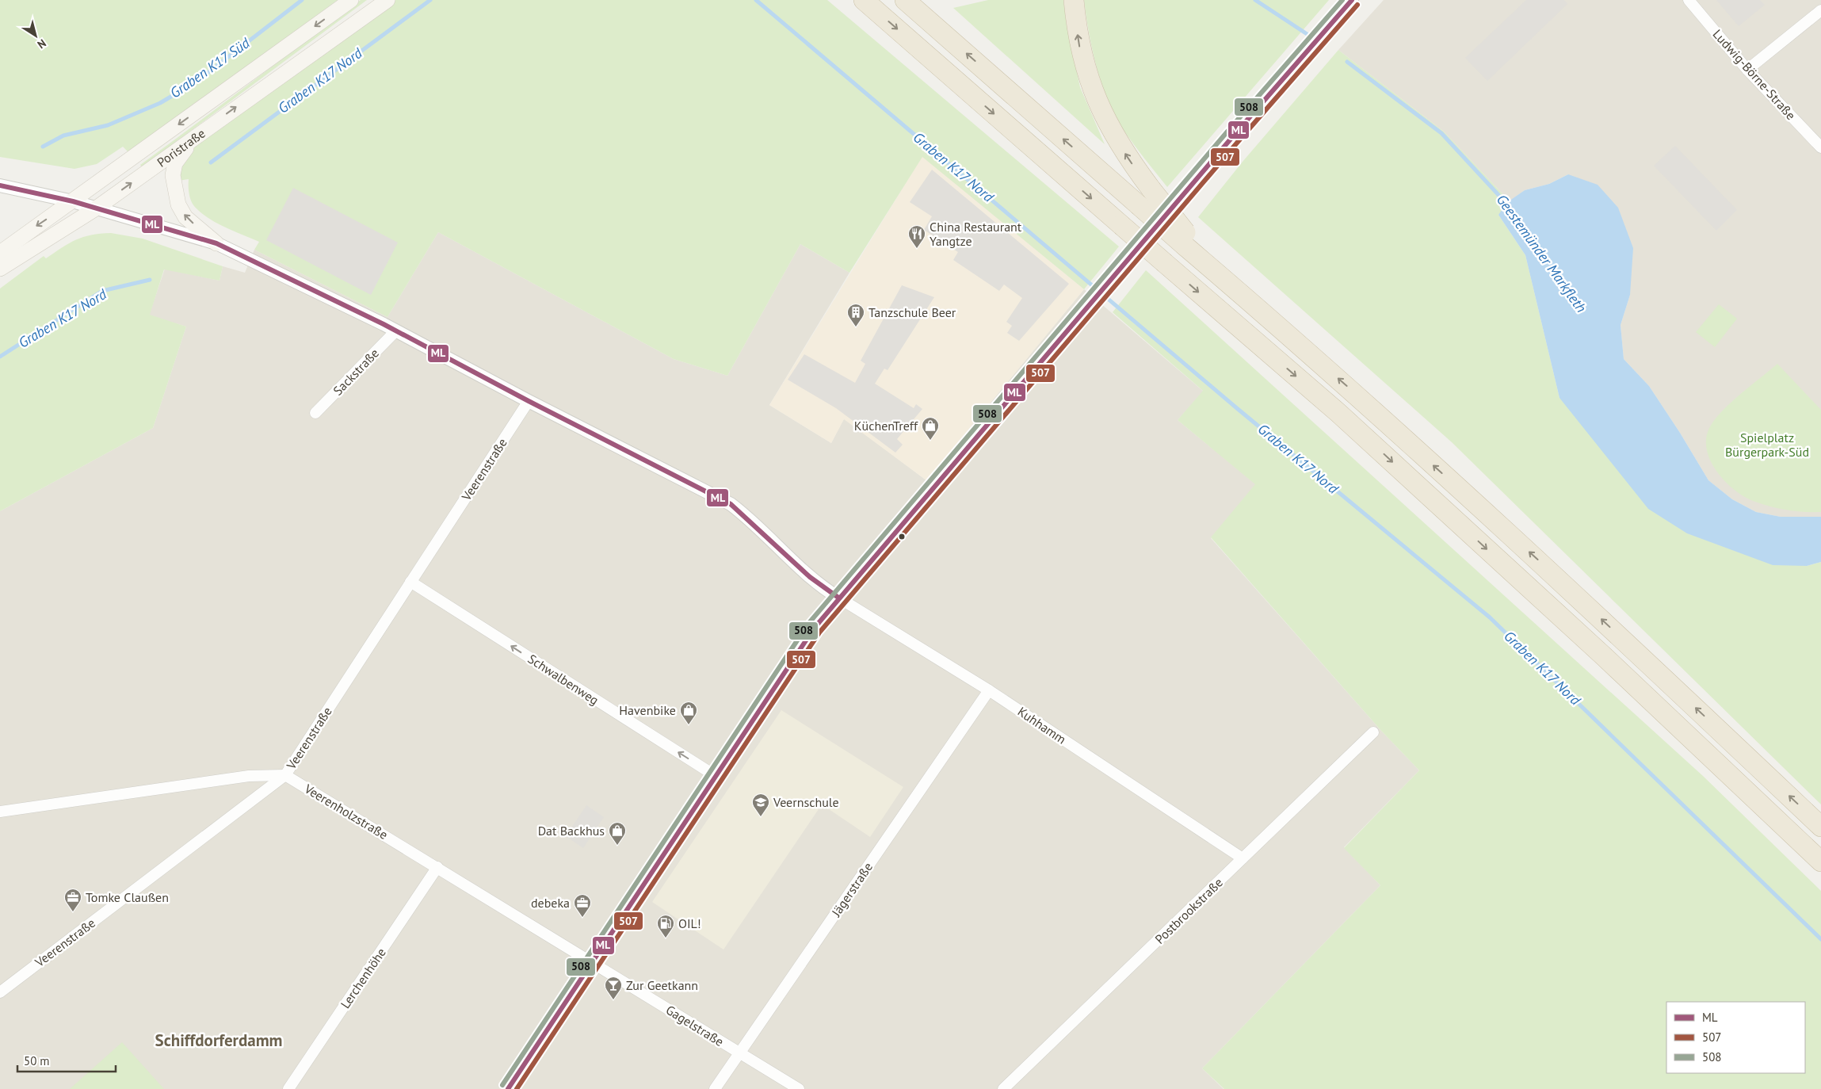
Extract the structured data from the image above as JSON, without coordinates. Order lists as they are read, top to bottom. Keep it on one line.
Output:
{"streets":{"main road":["Poristraße"],"street":["Ludwig-Börne-Straße","Sackstraße","Veerenstraße","Schwalbenweg","Kuhhamm","Veerenholzstraße","Jägerstraße","Postbrookstraße","Lerchenhöhe","Gagelstraße"]},"crossings":[["Veerenstraße","Schwalbenweg"],["Veerenstraße","Veerenholzstraße"],["Kuhhamm","Jägerstraße"],["Kuhhamm","Postbrookstraße"],["Veerenholzstraße","Lerchenhöhe"],["Veerenholzstraße","Gagelstraße"],["Jägerstraße","Gagelstraße"]],"one_way":["Schwalbenweg"],"districts":["Schiffdorferdamm"],"water":["Graben K17 Süd","Graben K17 Nord","Geestemünder Markfleth"],"parks":["Spielplatz Bürgerpark-Süd"],"places":{"restaurant":["China Restaurant Yangtze"],"building":["Tanzschule Beer"],"shop":["KüchenTreff","Havenbike","Dat Backhus"],"school or university":["Veernschule"],"office":["Tomke Claußen","debeka"],"fuel station":["OIL!"],"bar":["Zur Geetkann"]},"lines":["transit line ML","transit line 508","transit line 507"],"legend":["ML","507","508"],"scale_bar":"50 m","north":"bottom right"}
